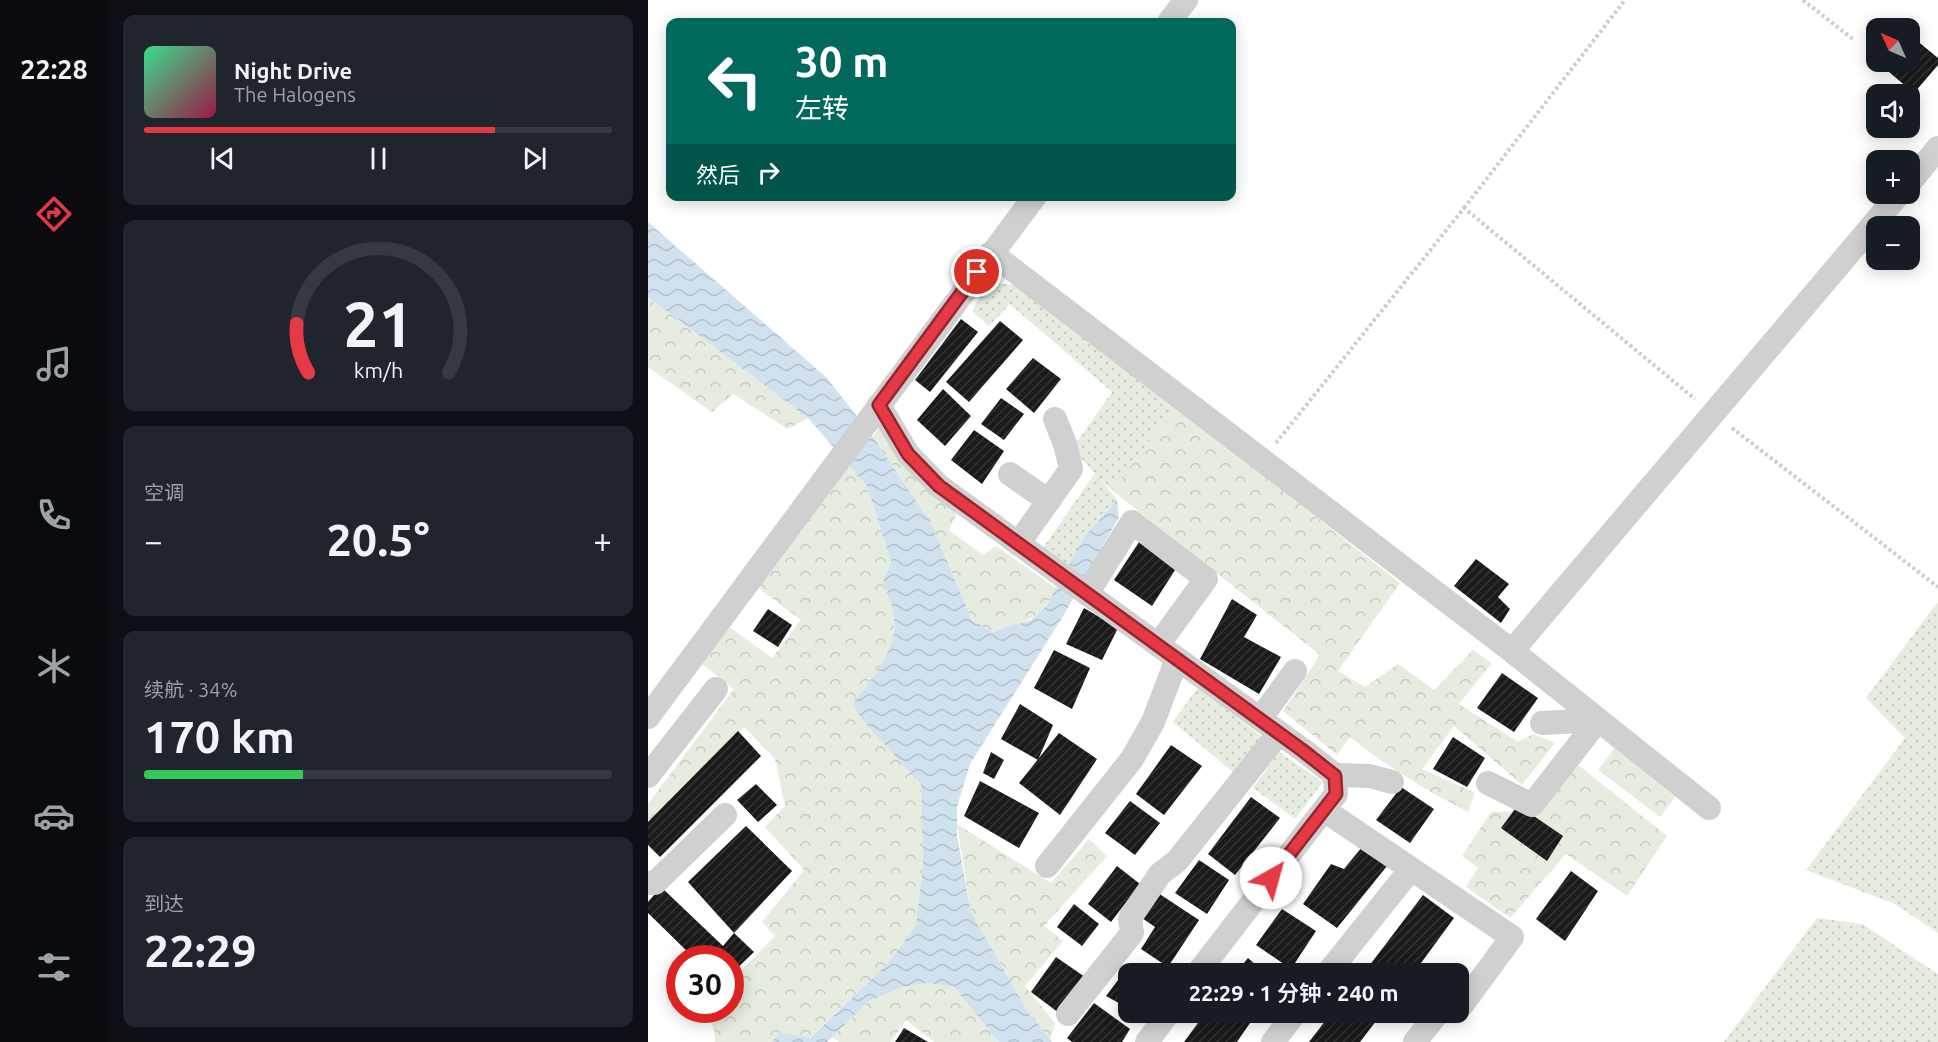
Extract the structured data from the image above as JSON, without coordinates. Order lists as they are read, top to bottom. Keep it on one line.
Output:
{"north":"top left","page":{"tabs":"22:28","map_buttons":["+","−"],"turn":["30 m","左转"],"song":["Night Drive","The Halogens"],"then":"然后","tile":["空调",["续航 · 34%","170 km"],["到达","22:29"]],"heat":["−","20.5°","+"],"limit":"30","trip":"22:29 · 1 分钟 · 240 m","gauge":["21","km/h"]}}
